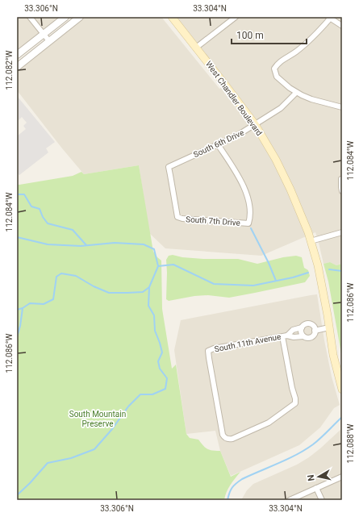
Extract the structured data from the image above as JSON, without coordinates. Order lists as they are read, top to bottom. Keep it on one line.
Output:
{"streets":{"main road":["West Chandler Boulevard"],"street":["South 6th Drive","South 7th Drive","South 11th Avenue"]},"crossings":[["West Chandler Boulevard","South 6th Drive"],["West Chandler Boulevard","South 11th Avenue"],["South 6th Drive","South 7th Drive"]],"parks":["South Mountain Preserve"],"scale_bar":"100 m","north":"left","coordinates":["33.306°N","33.304°N","112.082°W","112.084°W","112.086°W","112.088°W"]}
